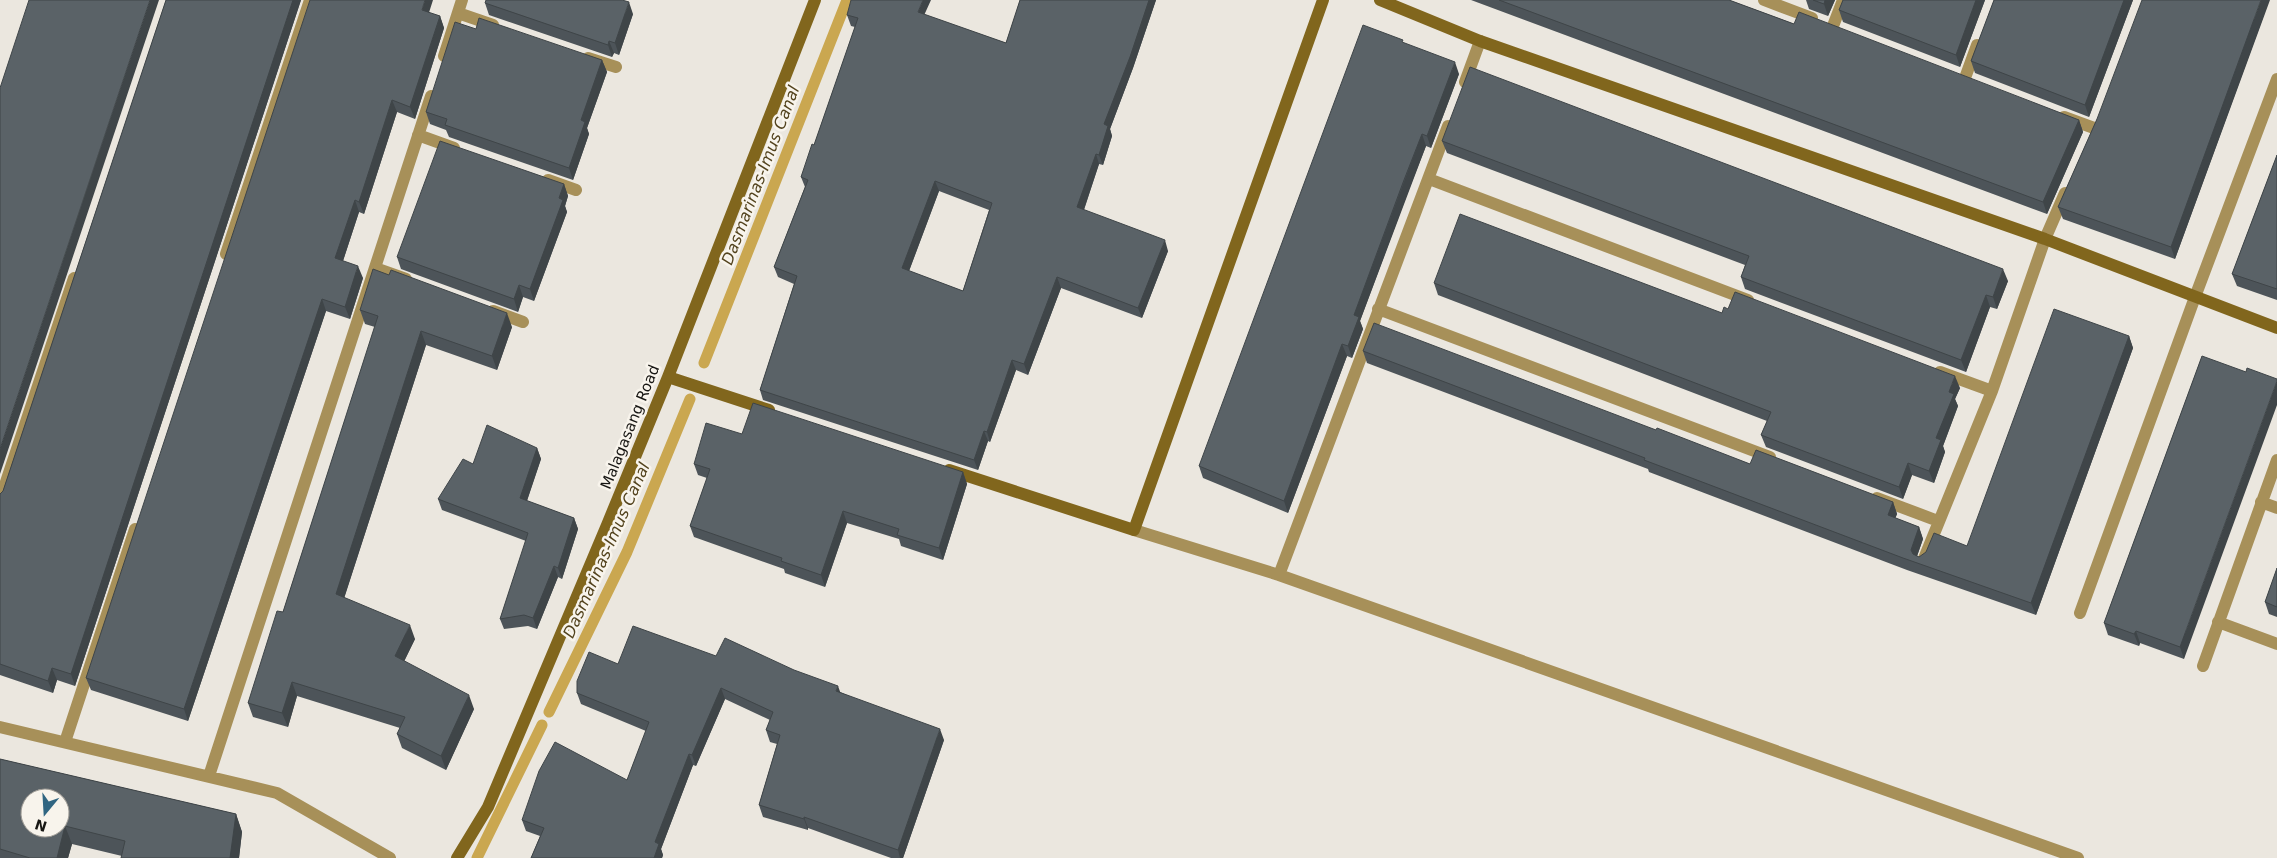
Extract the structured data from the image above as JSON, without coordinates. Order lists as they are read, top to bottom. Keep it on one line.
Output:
{"streets":{"street":["Malagasang Road"]},"water":["Dasmarinas-Imus Canal"],"north":"bottom"}
